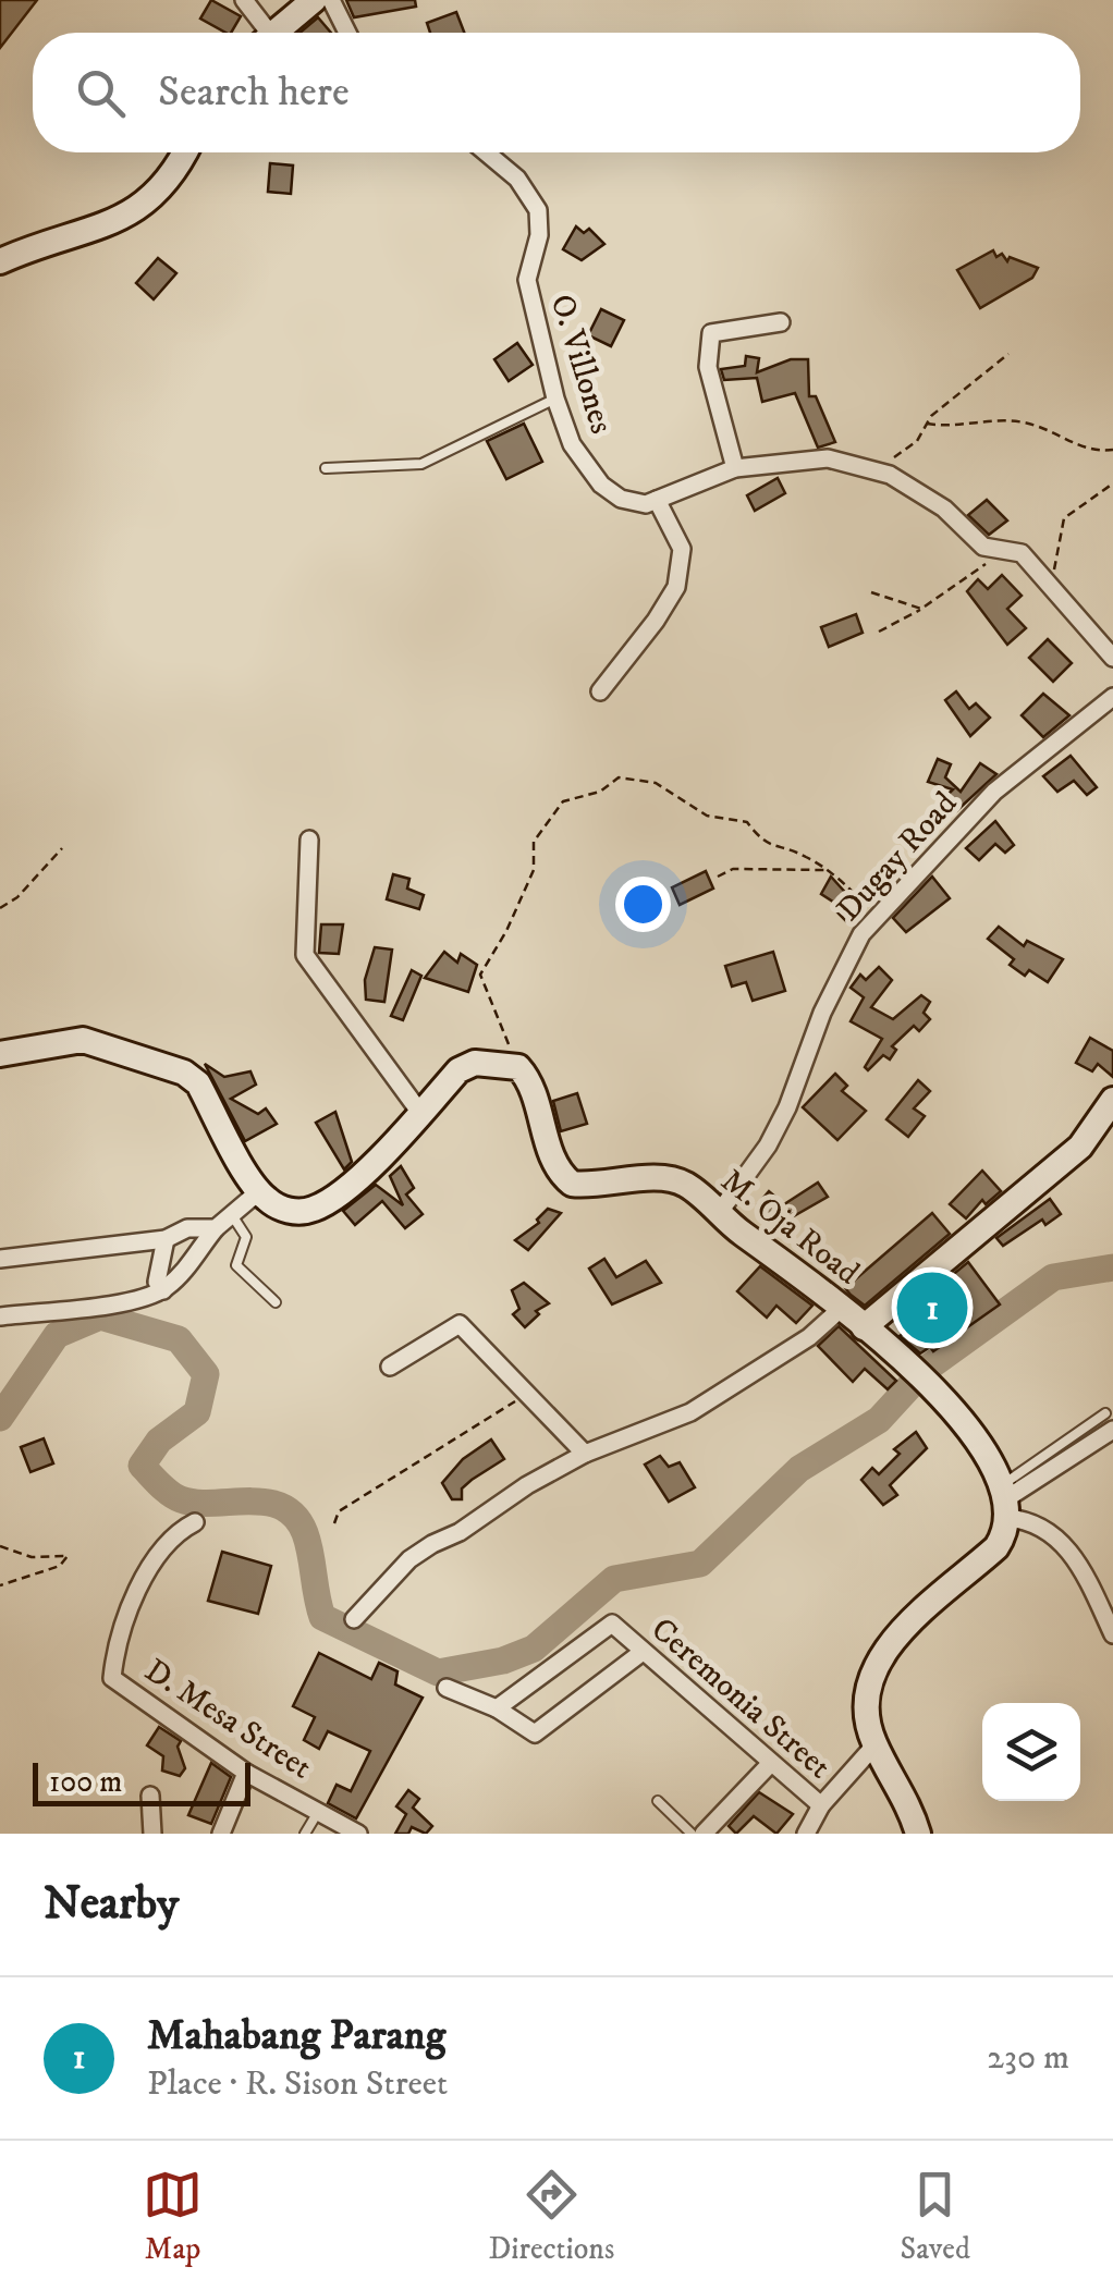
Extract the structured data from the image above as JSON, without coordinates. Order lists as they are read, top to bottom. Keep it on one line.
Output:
{"streets":{"street":["O. Villones","Dugay Road","M. Oja Road","Ceremonia Street","D. Mesa Street"]},"crossings":[["Dugay Road","M. Oja Road"]],"scale_bar":"100 m","page":{"search":"Search here","pins":"1","scale":"100 m","heading":"Nearby","list":[{"mark":"1","name":"Mahabang Parang","note":"Place · R. Sison Street","value":"230 m"}],"nav":["Map","Directions","Saved"]}}
